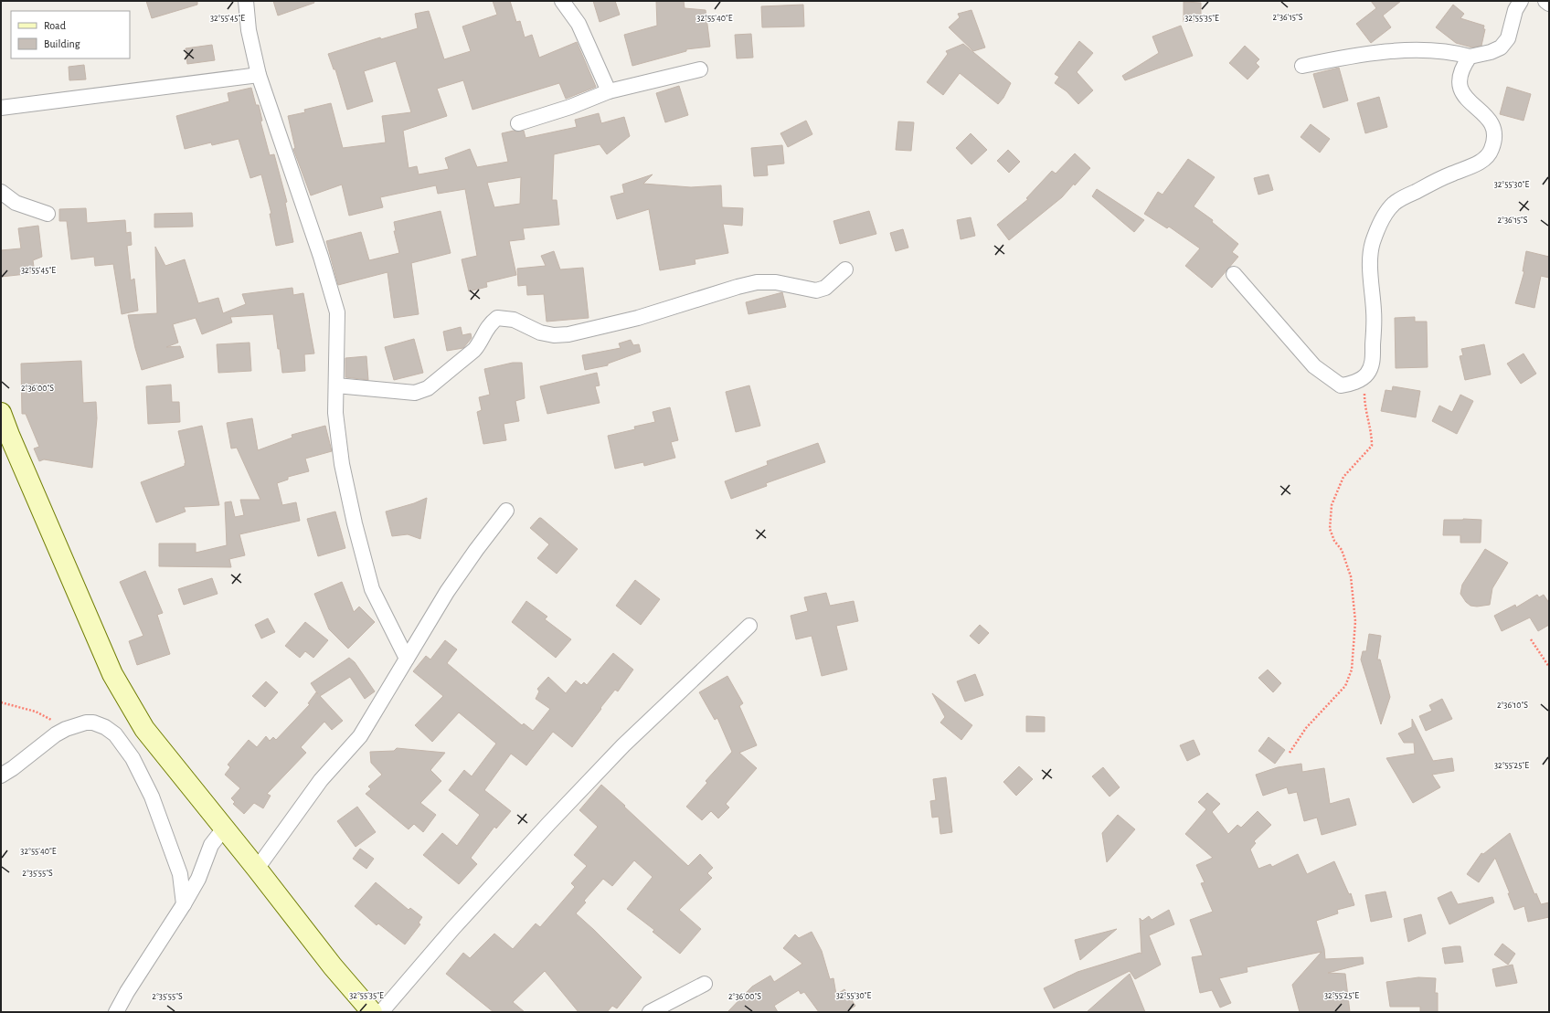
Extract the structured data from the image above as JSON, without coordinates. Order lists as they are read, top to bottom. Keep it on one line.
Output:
{"legend":["Road","Building"],"coordinates":["2°36'15\"S","32°55'45\"E","32°55'40\"E","32°55'35\"E","32°55'30\"E","2°36'00\"S","2°36'10\"S","32°55'25\"E","2°35'55\"S"]}
